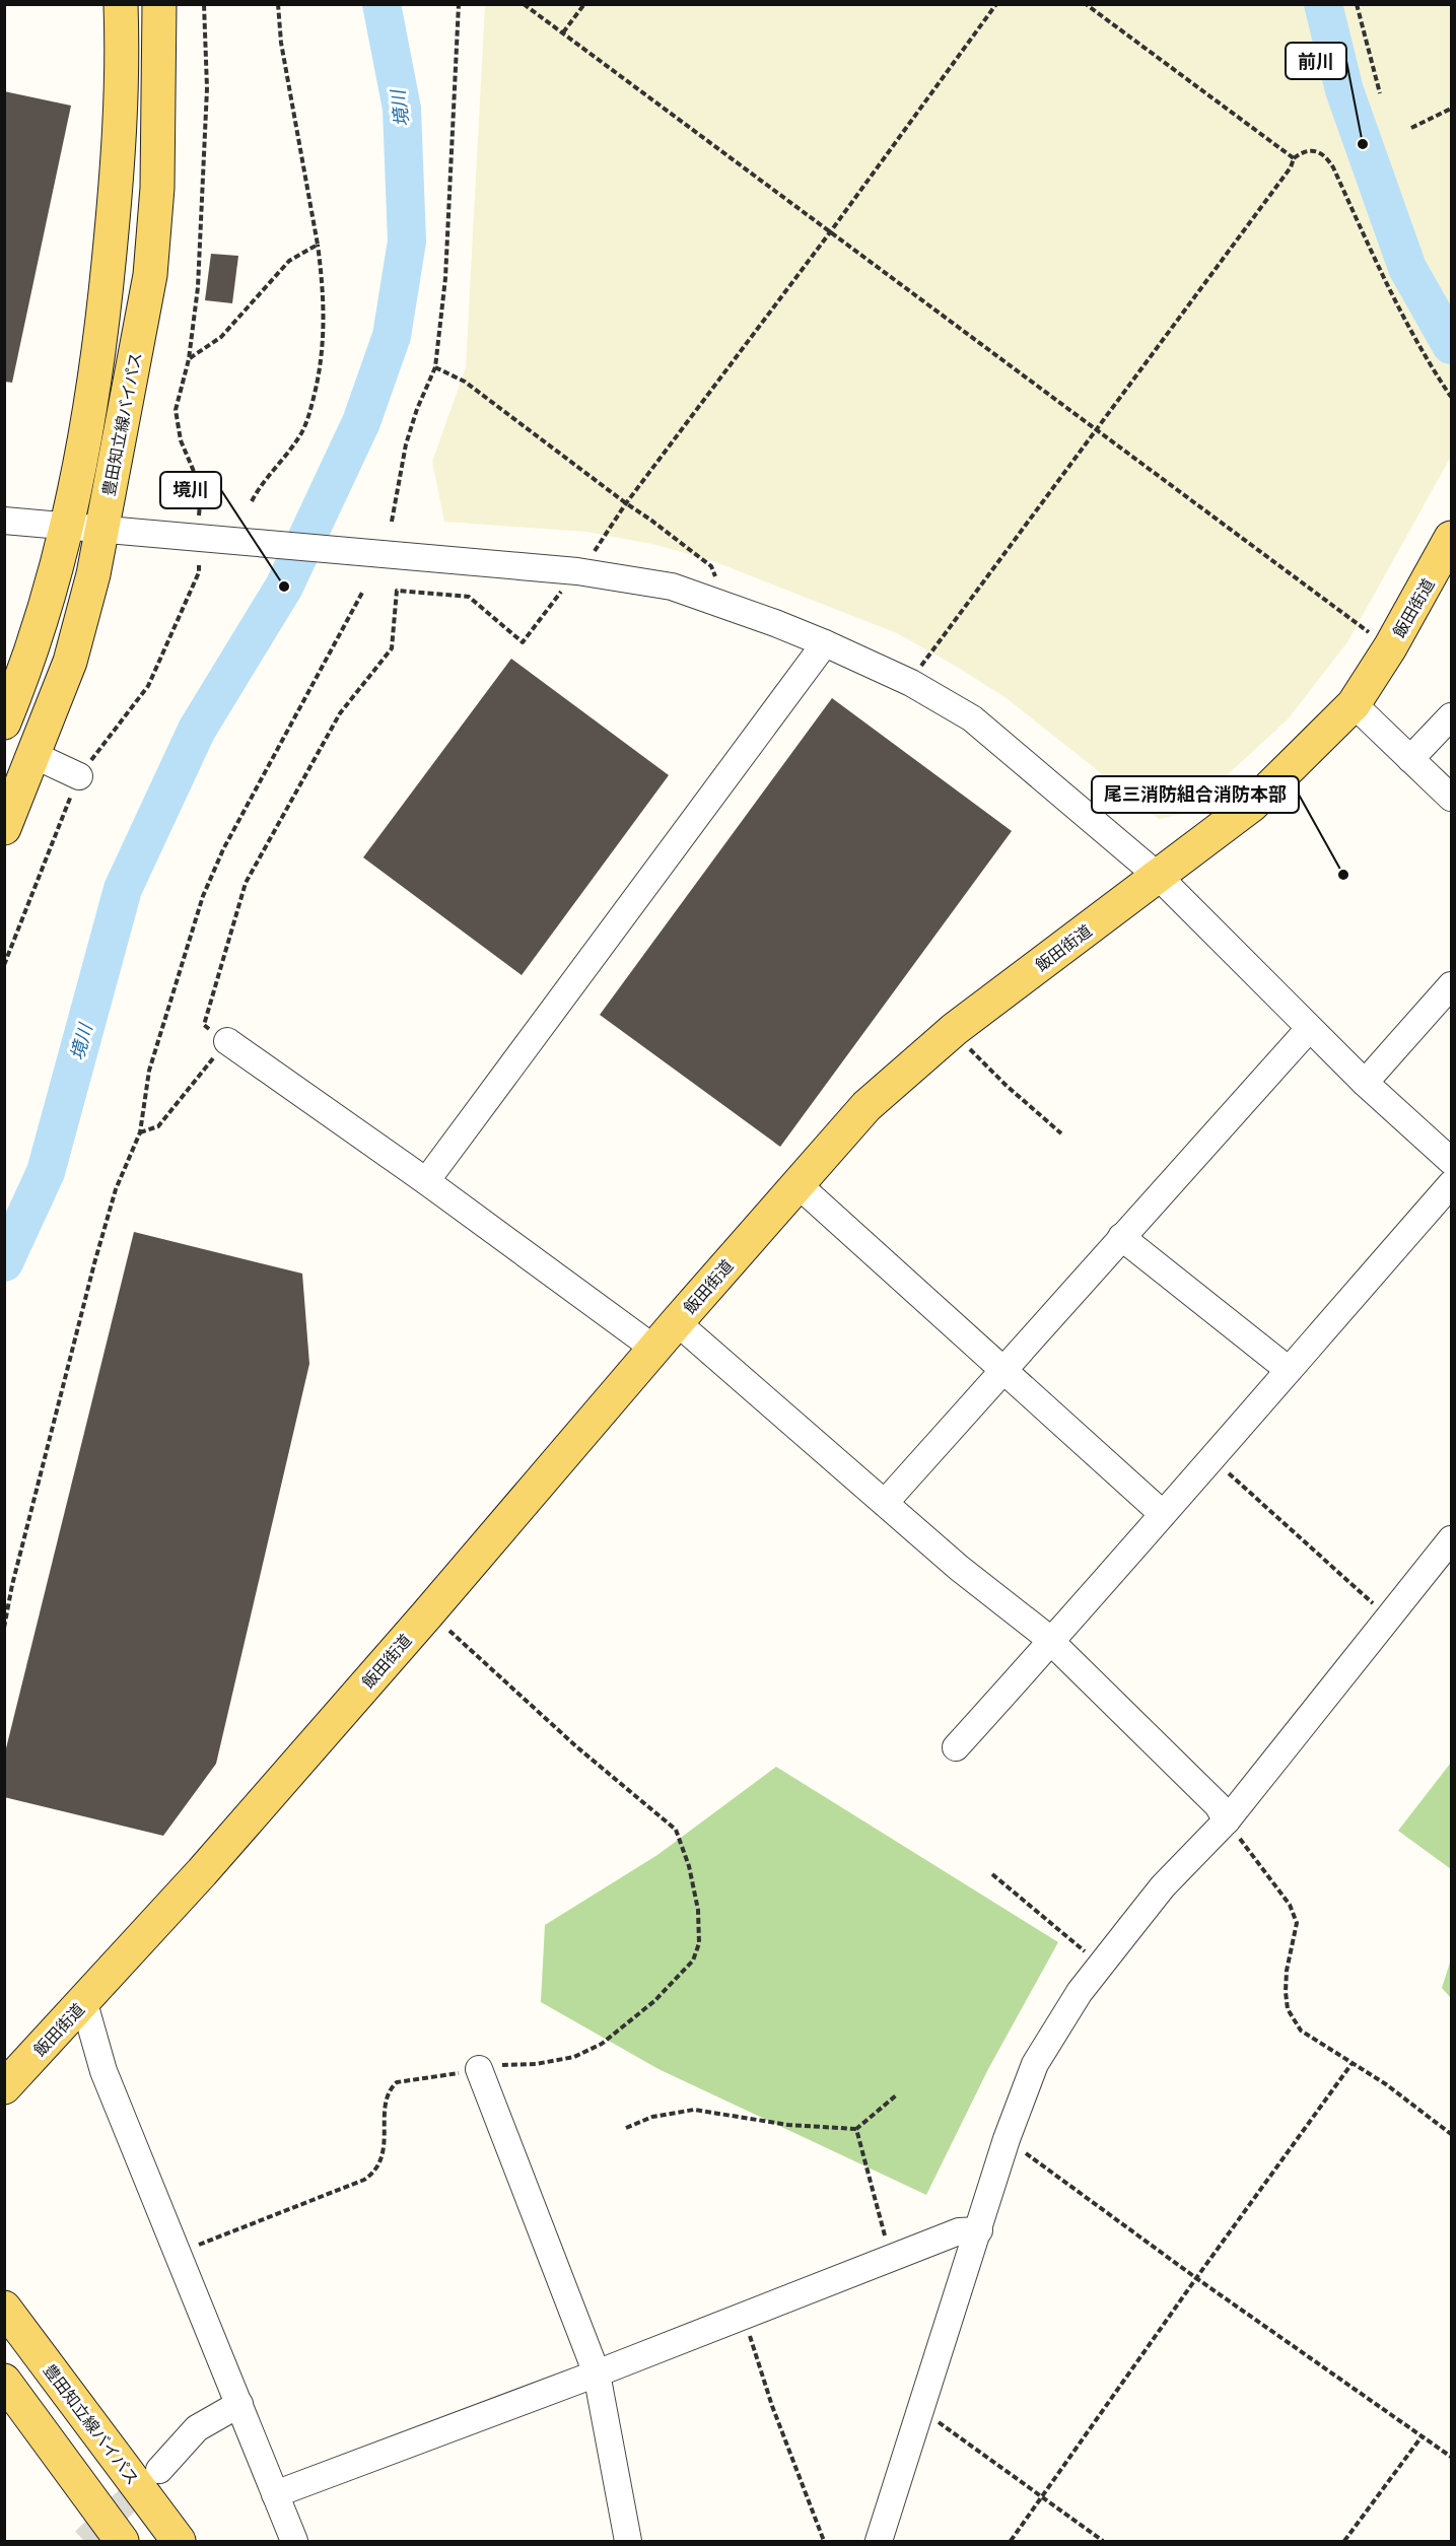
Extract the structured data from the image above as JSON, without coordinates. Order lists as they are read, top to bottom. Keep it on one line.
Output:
{"streets":{"main road":["豊田知立線バイパス","飯田街道"]},"water":["境川"],"places":["前川","境川","尾三消防組合消防本部"]}
